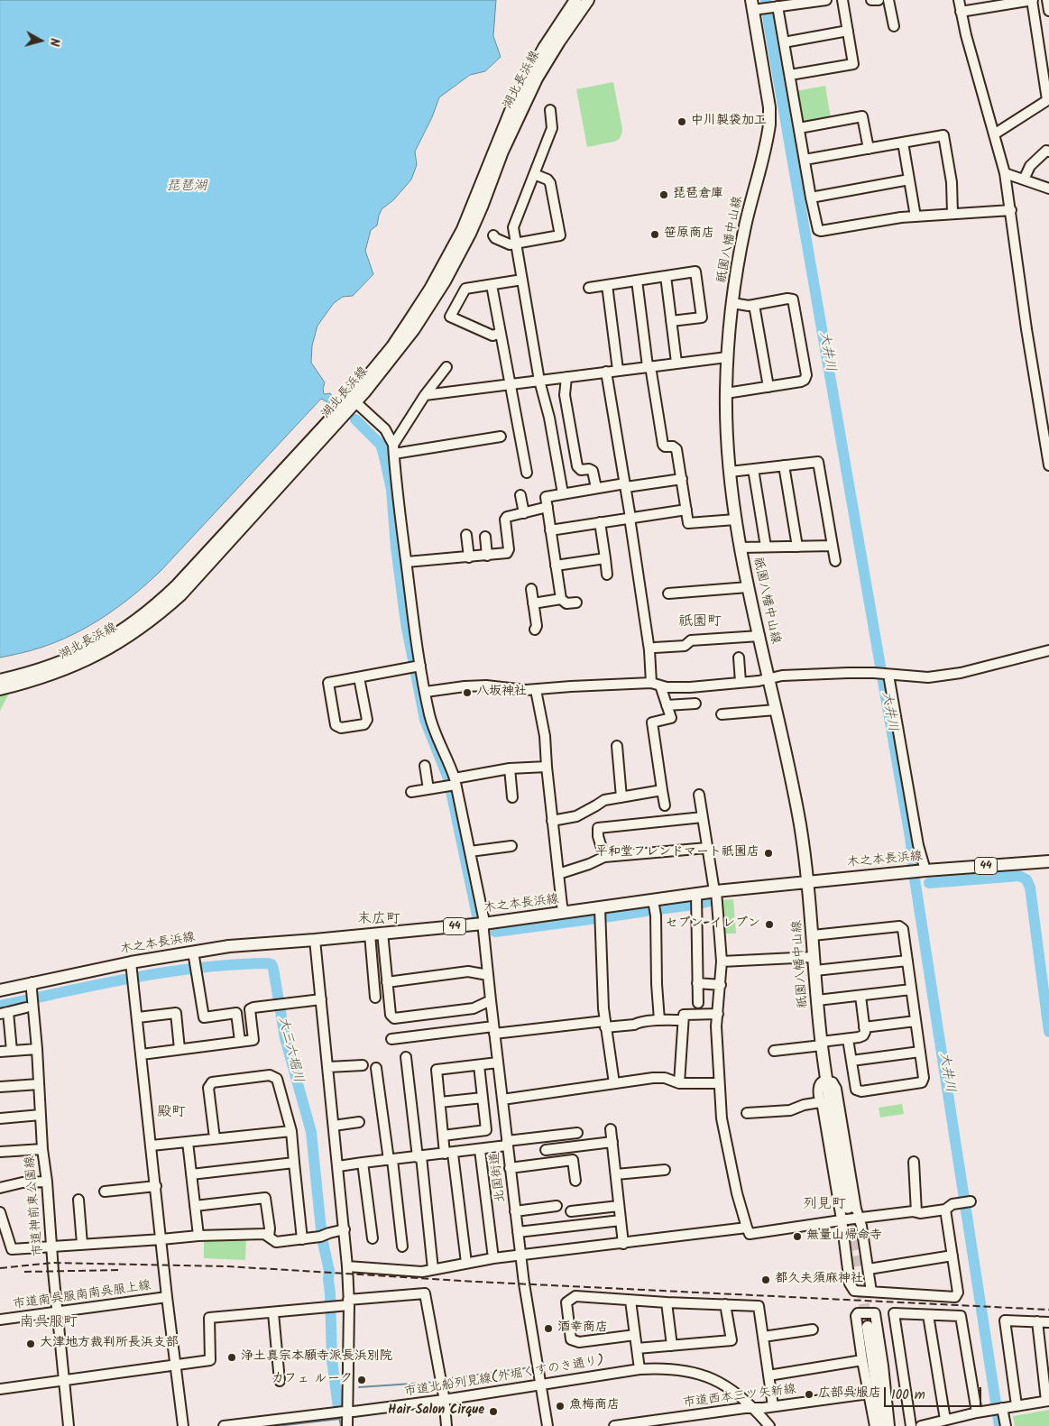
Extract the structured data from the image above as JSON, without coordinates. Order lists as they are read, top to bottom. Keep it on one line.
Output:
{"streets":{"main road":["湖北長浜線","祇園八幡中山線","木之本長浜線","44"],"street":["北国街道","市道神前東公園線","市道南呉服南南呉服上線","市道北船列見線(外堀くすのき通り)","市道西本三ツ矢新線"]},"crossings":[["祇園八幡中山線","木之本長浜線"],["木之本長浜線","北国街道"],["木之本長浜線","市道神前東公園線"],["北国街道","市道北船列見線(外堀くすのき通り)"],["市道神前東公園線","市道南呉服南南呉服上線"],["市道北船列見線(外堀くすのき通り)","市道西本三ツ矢新線"]],"districts":["祇園町","末広町","殿町","列見町","南呉服町"],"water":["琵琶湖","大井川","大三六堀川"],"places":["中川製袋加工","琵琶倉庫","笹原商店","八坂神社","平和堂フレンドマート祇園店","セブン-イレブン","無量山帰命寺","都久夫須麻神社","酒幸商店","大津地方裁判所長浜支部","浄土真宗本願寺派長浜別院","カフェ ルーク","広部呉服店","魚梅商店","Hair Salon Cirque"],"scale_bar":"100 m","north":"right"}
